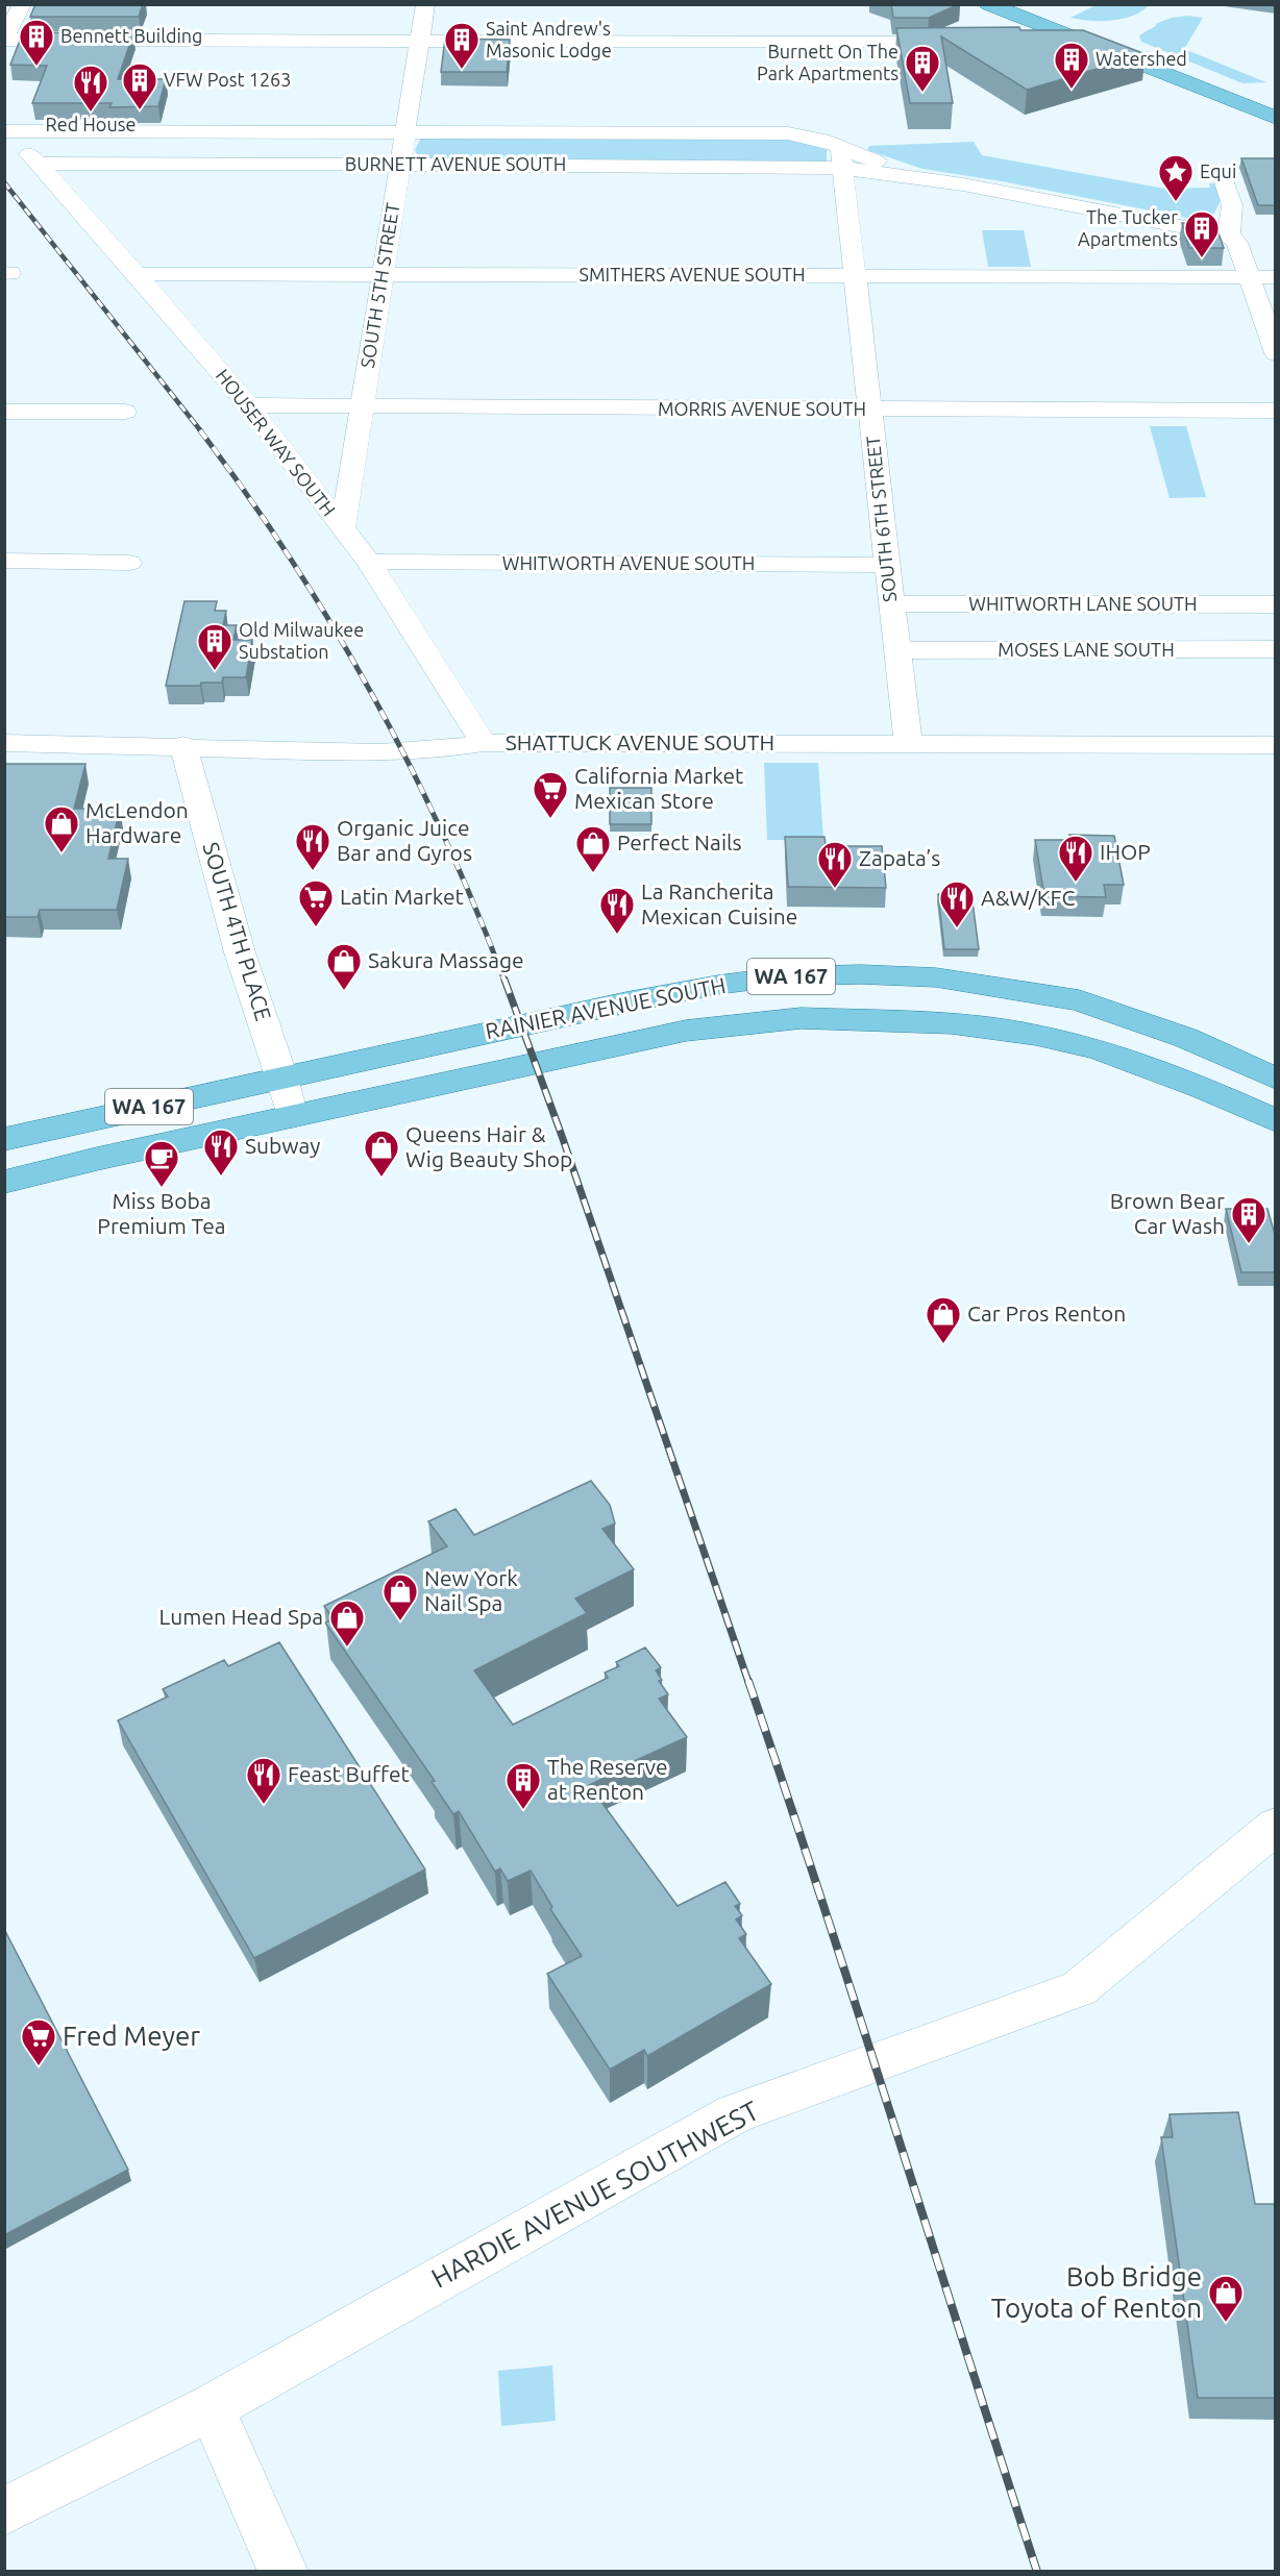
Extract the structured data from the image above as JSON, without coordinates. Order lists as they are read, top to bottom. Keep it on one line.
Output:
{"streets":{"main road":["WA 167","RAINIER AVENUE SOUTH"],"street":["BURNETT AVENUE SOUTH","SMITHERS AVENUE SOUTH","SOUTH 5TH STREET","MORRIS AVENUE SOUTH","HOUSER WAY SOUTH","SOUTH 6TH STREET","WHITWORTH AVENUE SOUTH","WHITWORTH LANE SOUTH","MOSES LANE SOUTH","SHATTUCK AVENUE SOUTH","SOUTH 4TH PLACE","HARDIE AVENUE SOUTHWEST"]},"crossings":[["BURNETT AVENUE SOUTH","SOUTH 5TH STREET"],["BURNETT AVENUE SOUTH","HOUSER WAY SOUTH"],["BURNETT AVENUE SOUTH","SOUTH 6TH STREET"],["SMITHERS AVENUE SOUTH","SOUTH 5TH STREET"],["SMITHERS AVENUE SOUTH","HOUSER WAY SOUTH"],["SMITHERS AVENUE SOUTH","SOUTH 6TH STREET"],["SOUTH 5TH STREET","MORRIS AVENUE SOUTH"],["SOUTH 5TH STREET","HOUSER WAY SOUTH"],["MORRIS AVENUE SOUTH","HOUSER WAY SOUTH"],["MORRIS AVENUE SOUTH","SOUTH 6TH STREET"],["HOUSER WAY SOUTH","WHITWORTH AVENUE SOUTH"],["HOUSER WAY SOUTH","SHATTUCK AVENUE SOUTH"],["SOUTH 6TH STREET","WHITWORTH AVENUE SOUTH"],["SOUTH 6TH STREET","WHITWORTH LANE SOUTH"],["SOUTH 6TH STREET","MOSES LANE SOUTH"],["SOUTH 6TH STREET","SHATTUCK AVENUE SOUTH"],["SHATTUCK AVENUE SOUTH","SOUTH 4TH PLACE"],["SOUTH 4TH PLACE","RAINIER AVENUE SOUTH"]],"places":{"building":["Bennett Building","Saint Andrew's Masonic Lodge","Watershed","Burnett On The Park Apartments","VFW Post 1263","The Tucker Apartments","Old Milwaukee Substation","Brown Bear Car Wash","The Reserve at Renton"],"restaurant":["Red House","Organic Juice Bar and Gyros","IHOP","Zapata’s","A&W/KFC","La Rancherita Mexican Cuisine","Subway","Feast Buffet"],"place":["Equi"],"supermarket":["California Market Mexican Store","Latin Market","Fred Meyer"],"shop":["McLendon Hardware","Perfect Nails","Sakura Massage","Queens Hair & Wig Beauty Shop","Car Pros Renton","New York Nail Spa","Lumen Head Spa","Bob Bridge Toyota of Renton"],"cafe":["Miss Boba Premium Tea"]}}
